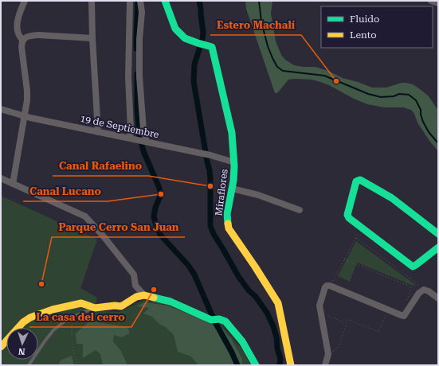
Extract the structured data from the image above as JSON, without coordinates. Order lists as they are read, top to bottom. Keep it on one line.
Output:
{"streets":{"street":["19 de Septiembre","Miraflores"]},"crossings":[["19 de Septiembre","Miraflores"]],"places":["Estero Machalí","Canal Rafaelino","Canal Lucano","Parque Cerro San Juan","La casa del cerro"],"legend":["Fluido","Lento"],"north":"bottom"}
